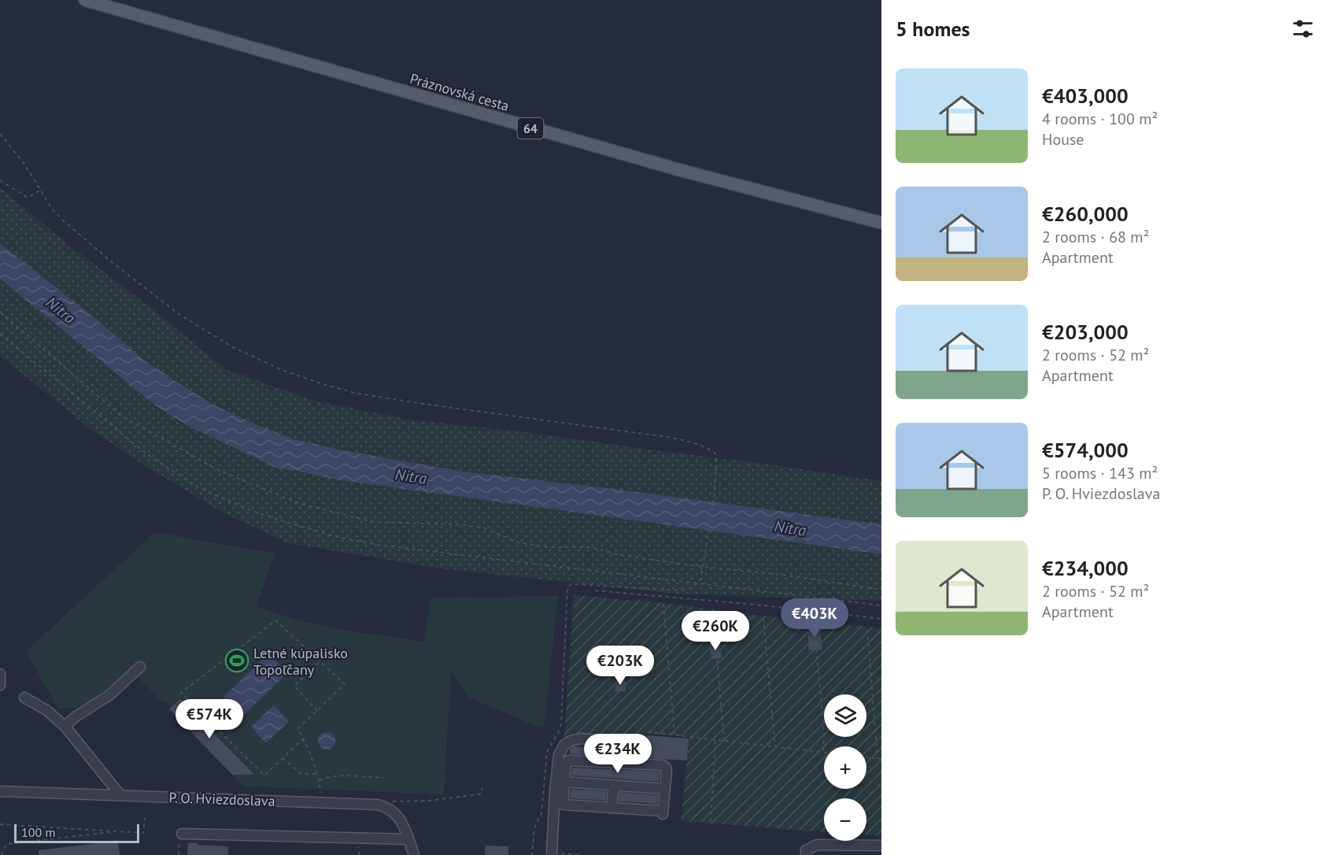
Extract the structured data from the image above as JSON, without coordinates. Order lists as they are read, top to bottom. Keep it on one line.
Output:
{"streets":{"main road":["Práznovská cesta","64"],"street":["P. O. Hviezdoslava"]},"water":["Nitra"],"places":{"sports":["Letné kúpalisko Topoľčany"]},"scale_bar":"100 m","page":{"heading":"5 homes","list":[{"name":"€403,000","note":"4 rooms · 100 m² · House"},{"name":"€260,000","note":"2 rooms · 68 m² · Apartment"},{"name":"€203,000","note":"2 rooms · 52 m² · Apartment"},{"name":"€574,000","note":"5 rooms · 143 m² · P. O. Hviezdoslava"},{"name":"€234,000","note":"2 rooms · 52 m² · Apartment"}],"price":["€403K","€260K","€203K","€574K","€234K"],"map_buttons":["+","−"],"scale":"100 m"}}
